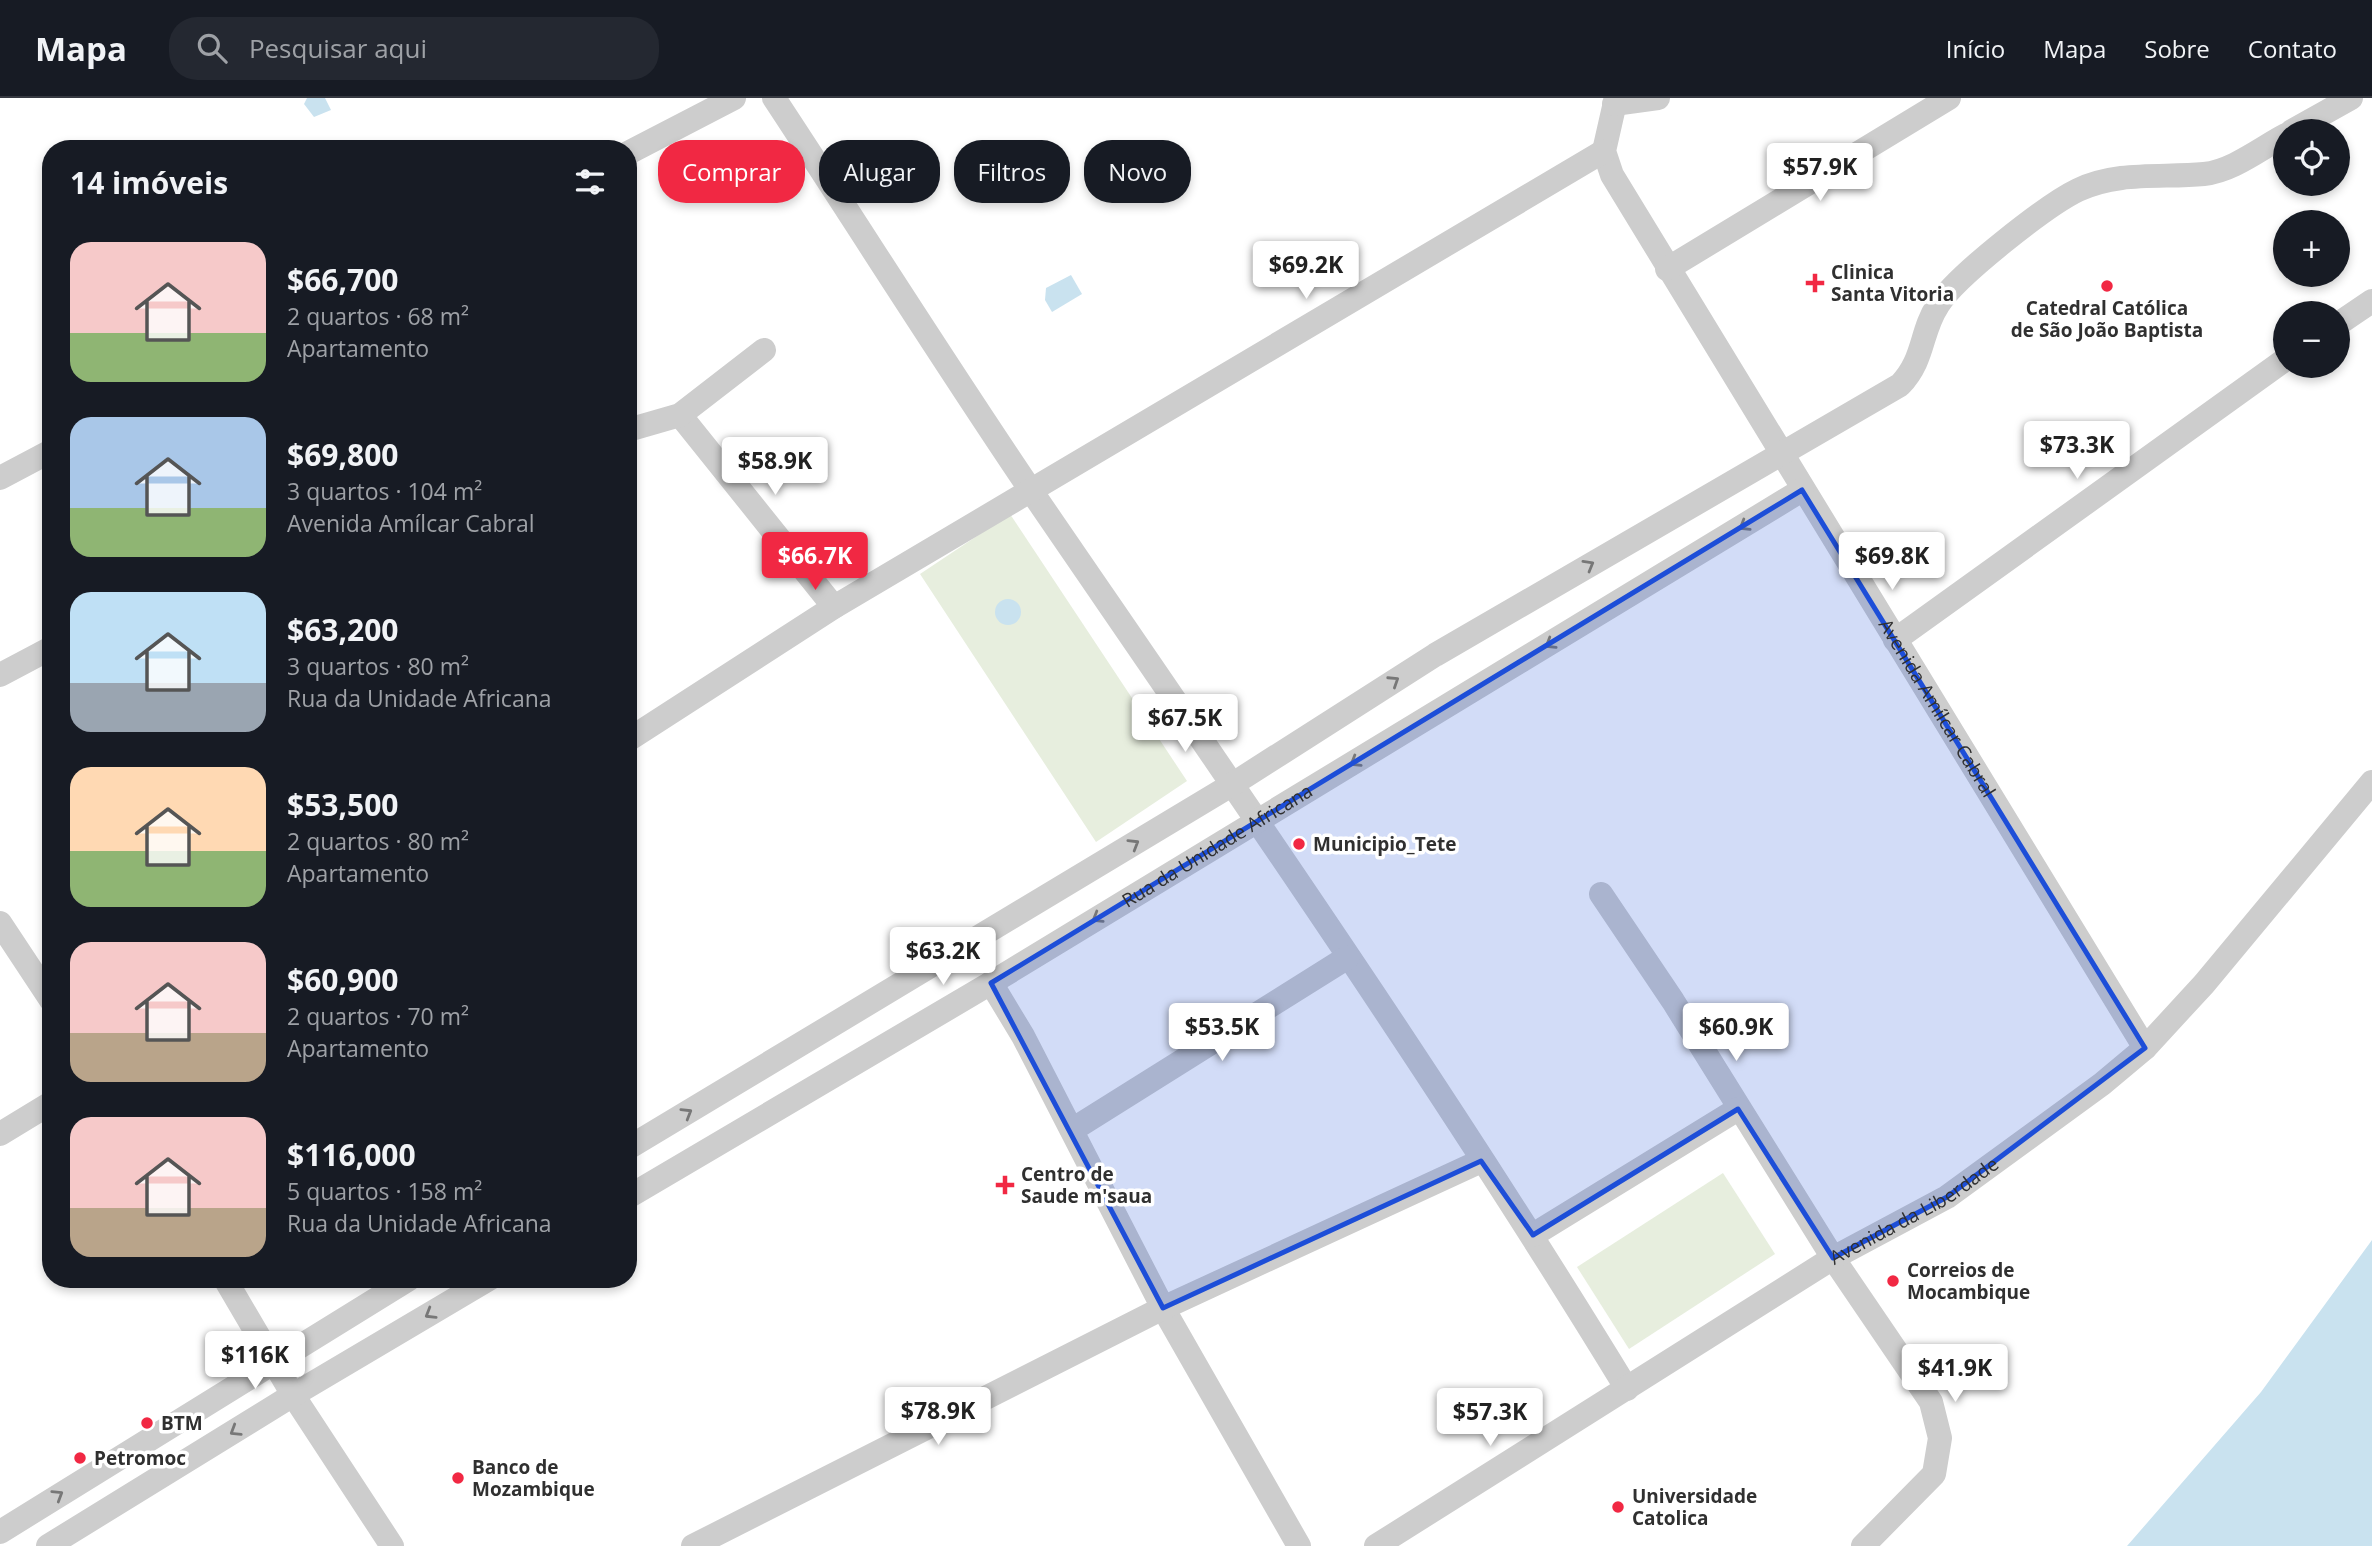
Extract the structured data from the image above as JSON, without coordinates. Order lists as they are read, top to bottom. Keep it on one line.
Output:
{"streets":{"street":["Avenida Amílcar Cabral","Rua da Unidade Africana","Avenida da Liberdade"]},"crossings":[["Avenida Amílcar Cabral","Rua da Unidade Africana"],["Avenida Amílcar Cabral","Avenida da Liberdade"]],"places":{"health":["Clinica Santa Vitoria","Centro de Saude m'saua"],"other":["Catedral Católica de São João Baptista","Municipio_Tete","Correios de Mocambique","BTM","Petromoc","Banco de Mozambique","Universidade Catolica"]},"page":{"header":"Mapa","search":"Pesquisar aqui","nav":["Início","Mapa","Sobre","Contato"],"map_buttons":["+","−"],"chip":["Comprar","Alugar","Filtros","Novo"],"heading":"14 imóveis","price":["$57.9K","$69.2K","$73.3K","$58.9K","$66.7K","$69.8K","$67.5K","$63.2K","$53.5K","$60.9K","$116K","$41.9K","$78.9K","$57.3K"],"list":[{"name":"$66,700","note":"2 quartos · 68 m² · Apartamento"},{"name":"$69,800","note":"3 quartos · 104 m² · Avenida Amílcar Cabral"},{"name":"$63,200","note":"3 quartos · 80 m² · Rua da Unidade Africana"},{"name":"$53,500","note":"2 quartos · 80 m² · Apartamento"},{"name":"$60,900","note":"2 quartos · 70 m² · Apartamento"},{"name":"$116,000","note":"5 quartos · 158 m² · Rua da Unidade Africana"}]}}
